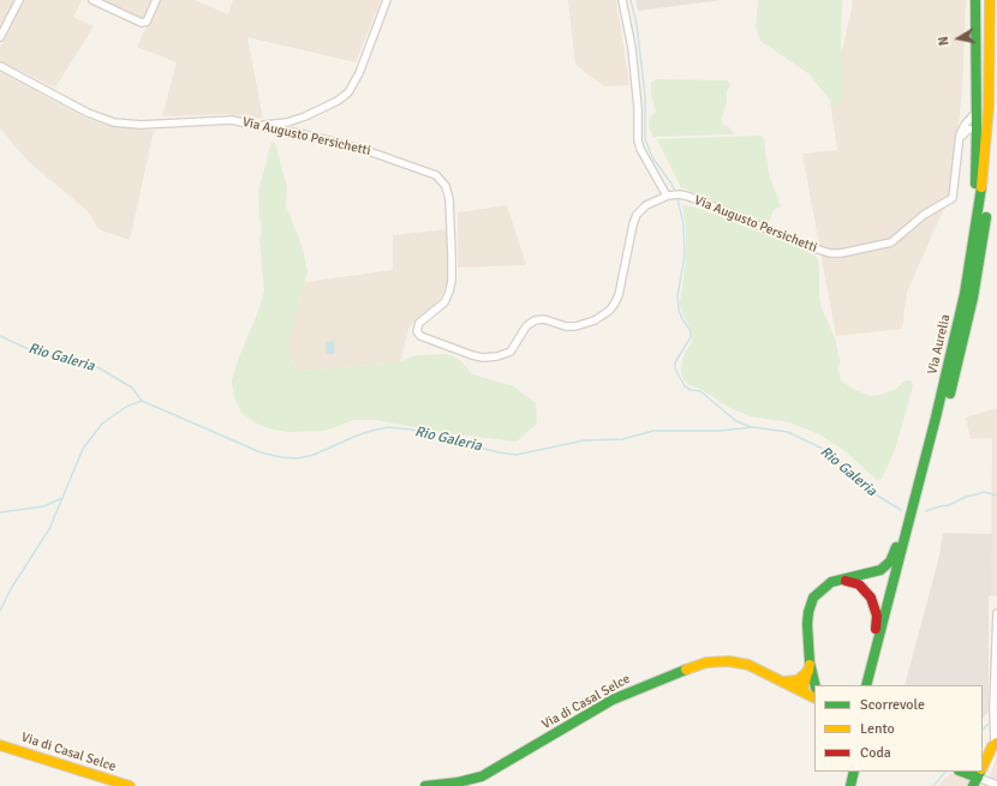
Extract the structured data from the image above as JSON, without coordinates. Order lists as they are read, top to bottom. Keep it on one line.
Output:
{"streets":{"main road":["Via Aurelia","Via di Casal Selce"],"street":["Via Augusto Persichetti"]},"water":["Rio Galeria"],"legend":["Scorrevole","Lento","Coda"],"north":"left"}
